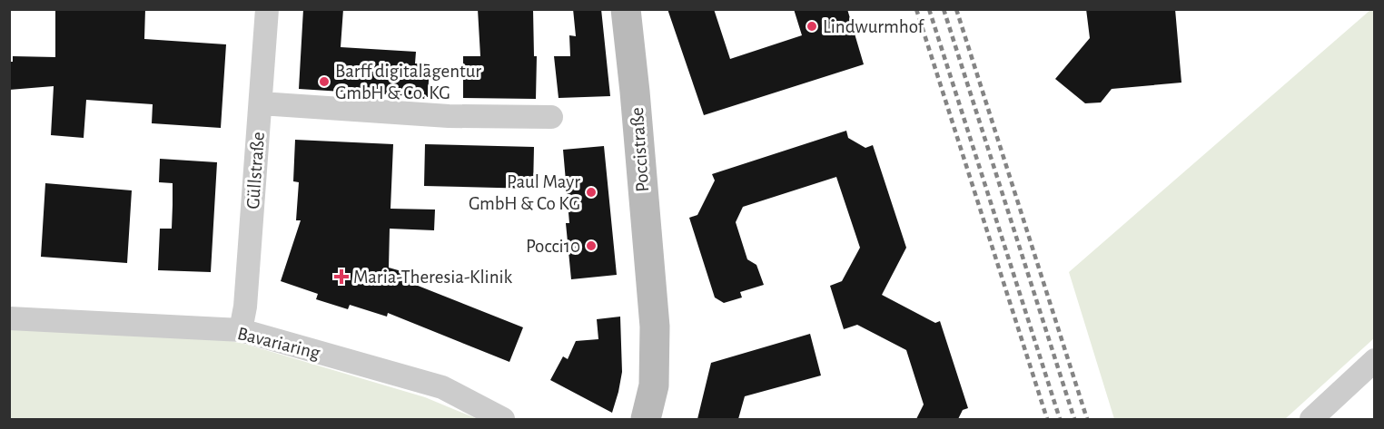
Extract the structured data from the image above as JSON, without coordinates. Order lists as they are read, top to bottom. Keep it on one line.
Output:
{"streets":{"main road":["Poccistraße"],"street":["Güllstraße","Bavariaring"]},"crossings":[["Güllstraße","Bavariaring"]],"places":{"other":["Lindwurmhof","Barff digitalagentur GmbH & Co. KG","Paul Mayr GmbH & Co KG","Pocci10"],"health":["Maria-Theresia-Klinik"]}}
